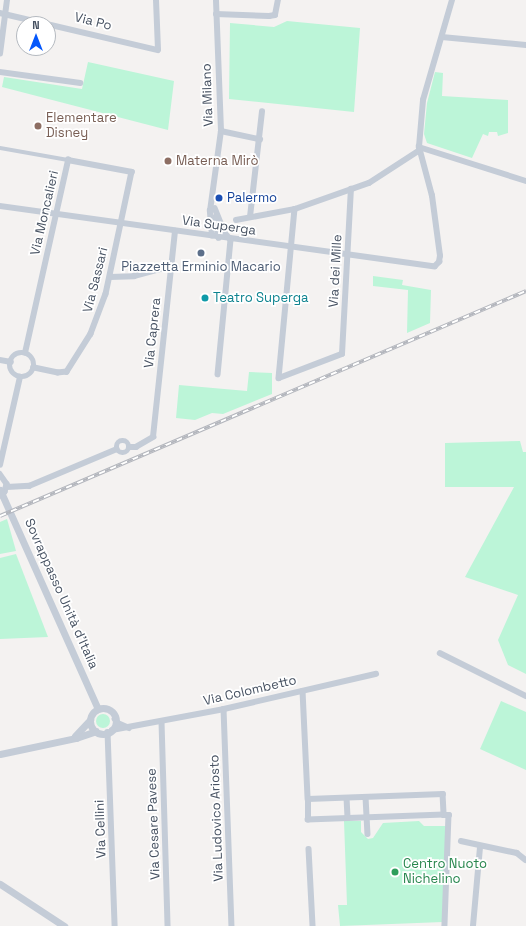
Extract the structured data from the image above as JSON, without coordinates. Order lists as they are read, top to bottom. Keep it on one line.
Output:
{"streets":{"street":["Via Po","Via Milano","Via Moncalieri","Via Superga","Via dei Mille","Via Sassari","Via Caprera","Sovrappasso Unità d'Italia","Via Colombetto","Via Ludovico Ariosto","Via Cesare Pavese","Via Cellini"]},"crossings":[["Via Milano","Via Superga"],["Via Moncalieri","Via Superga"],["Via Moncalieri","Via Sassari"],["Via Superga","Via dei Mille"],["Via Superga","Via Sassari"],["Via Superga","Via Caprera"],["Sovrappasso Unità d'Italia","Via Colombetto"],["Sovrappasso Unità d'Italia","Via Cellini"],["Via Colombetto","Via Ludovico Ariosto"],["Via Colombetto","Via Cesare Pavese"],["Via Colombetto","Via Cellini"]],"places":["Elementare Disney","Materna Mirò","Palermo","Piazzetta Erminio Macario","Teatro Superga","Centro Nuoto Nichelino"],"north":"top"}
